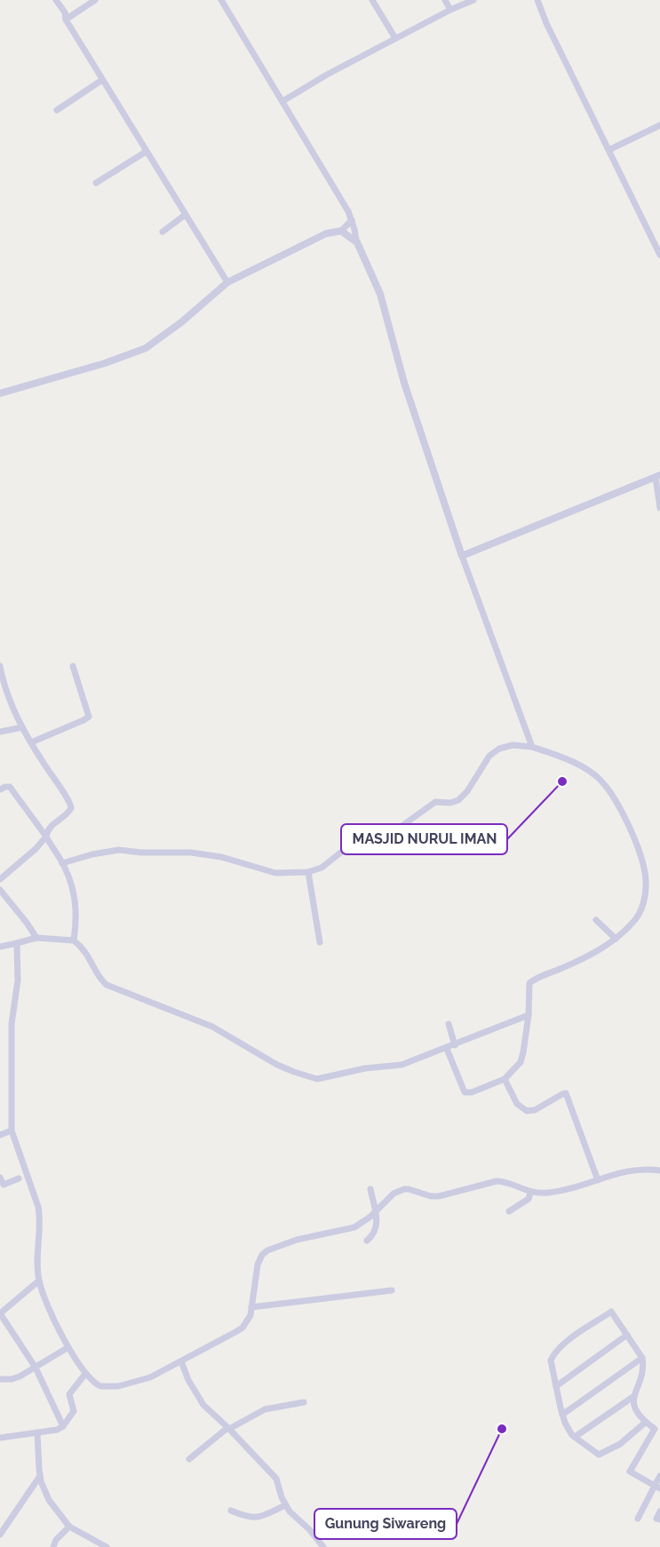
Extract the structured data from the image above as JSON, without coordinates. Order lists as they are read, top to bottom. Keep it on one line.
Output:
{"places":["MASJID NURUL IMAN","Gunung Siwareng"]}
